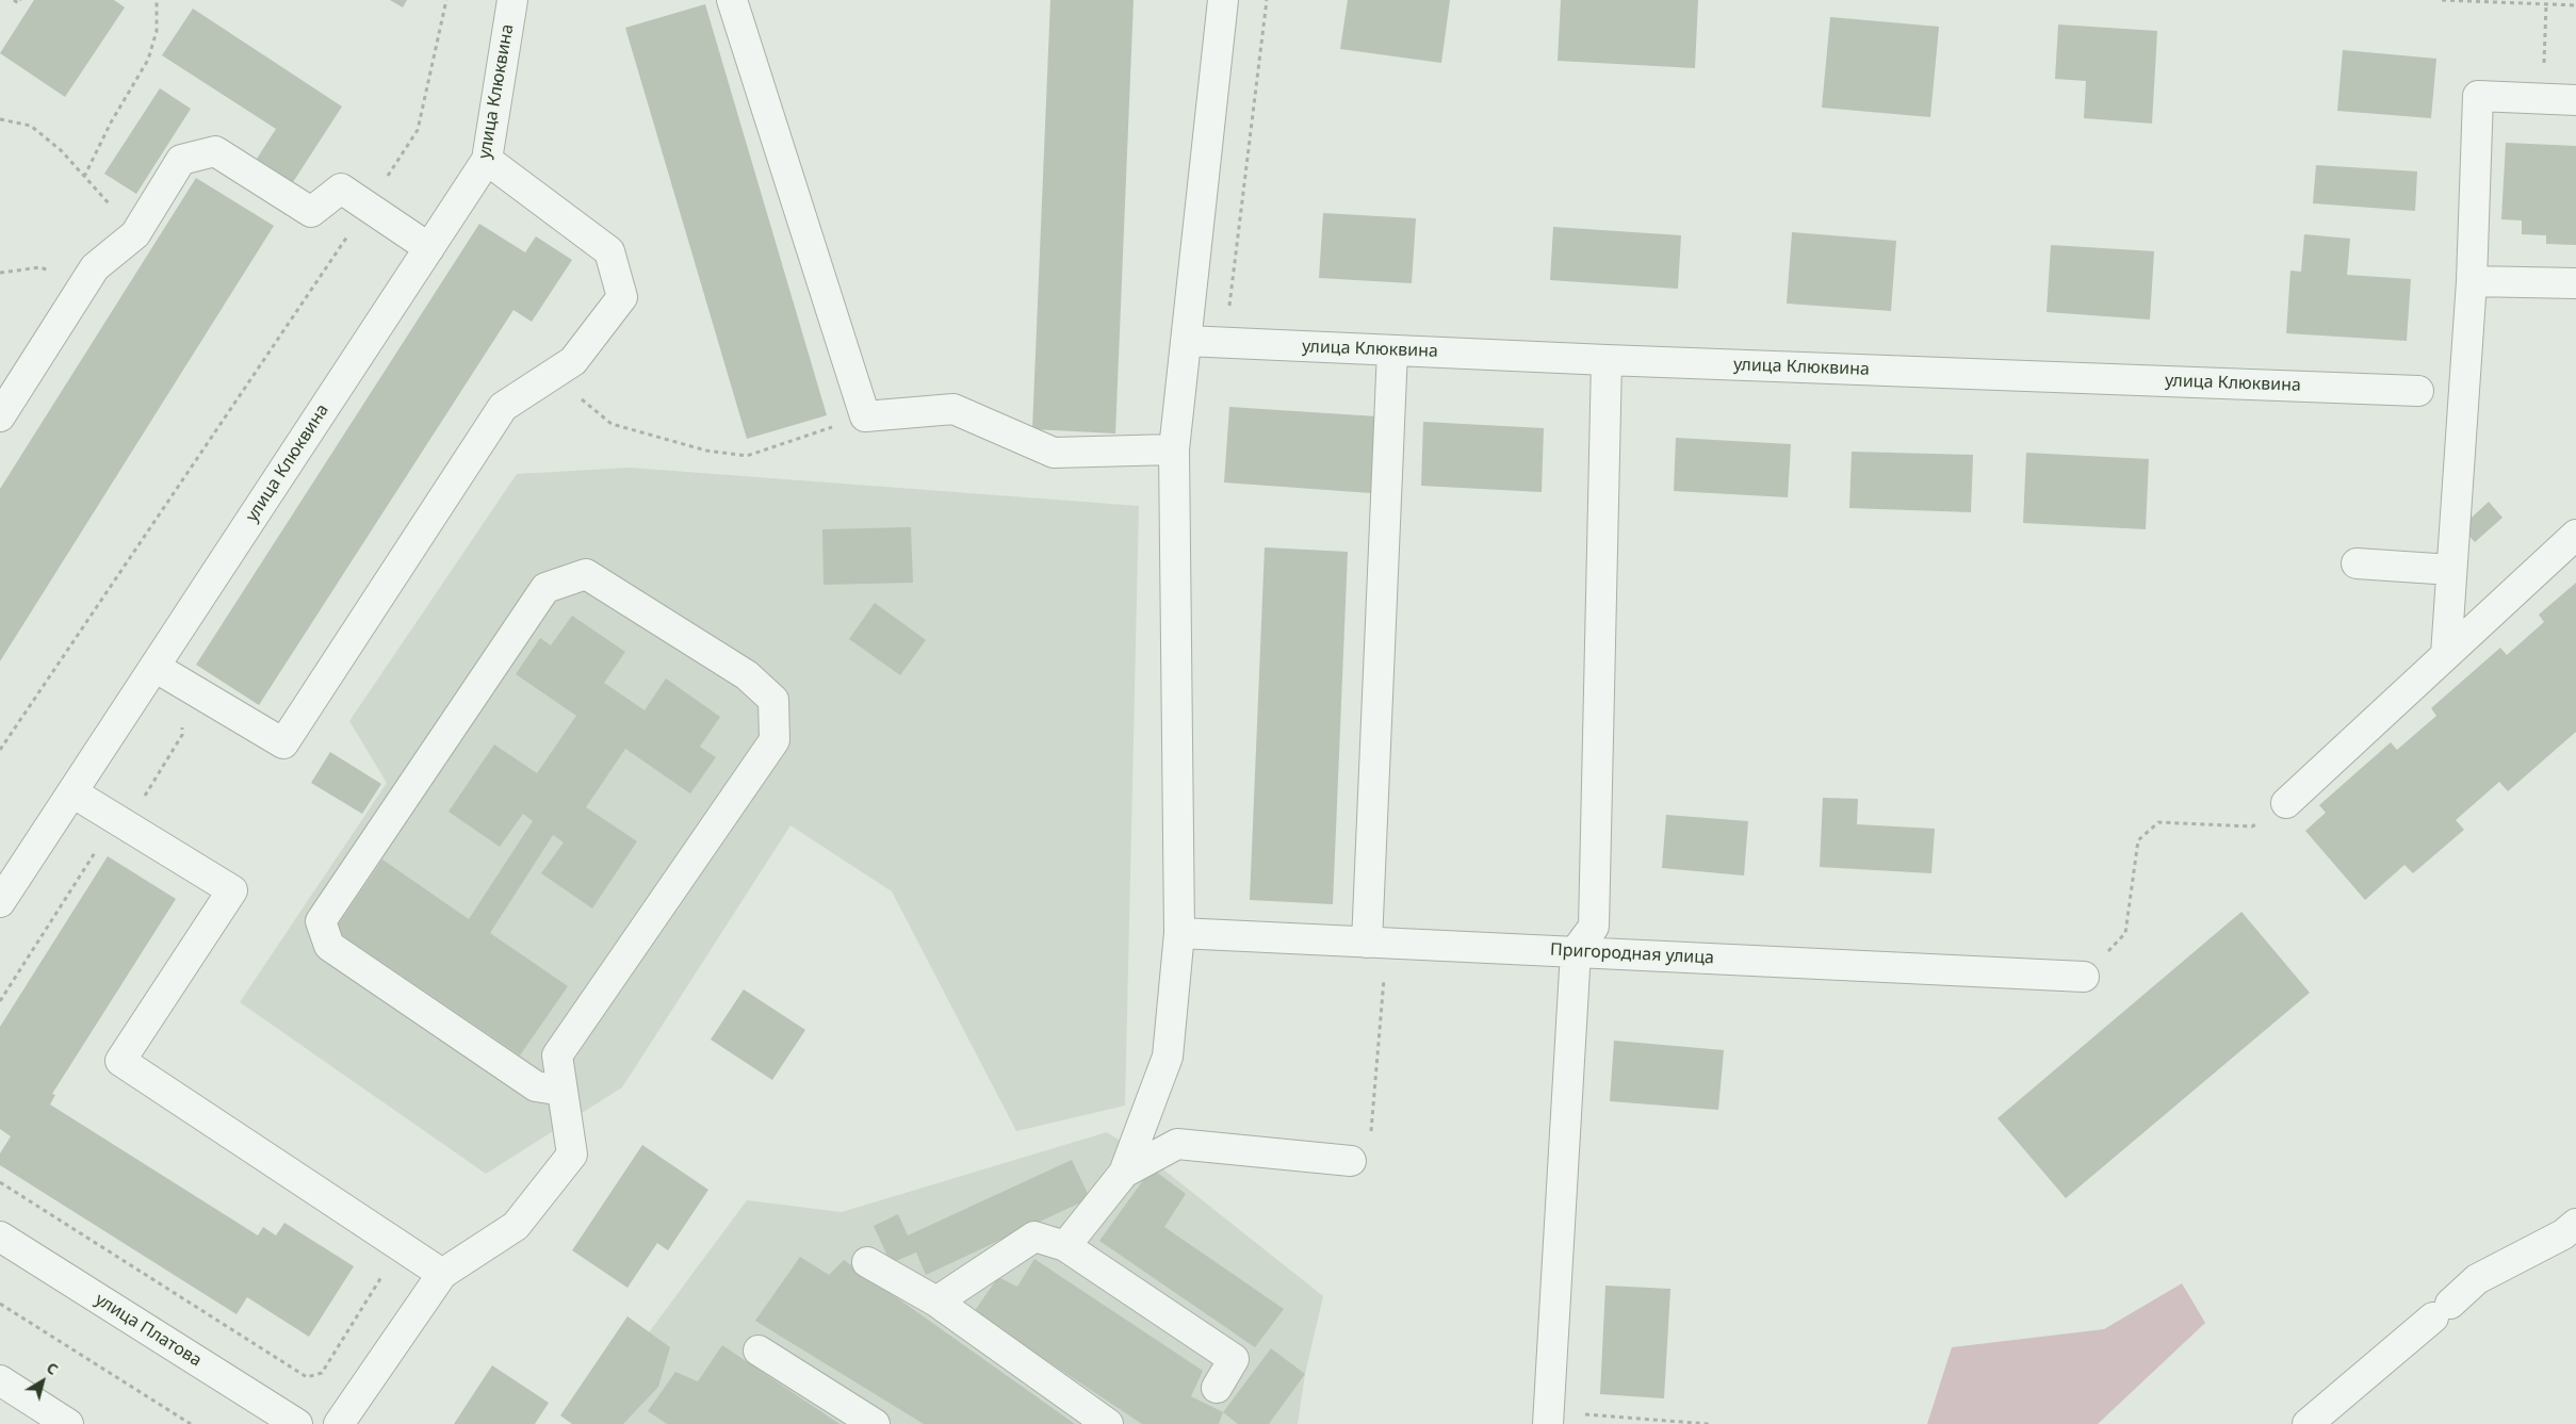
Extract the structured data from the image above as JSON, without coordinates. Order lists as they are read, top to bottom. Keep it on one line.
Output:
{"streets":{"street":["улица Клюквина","Пригородная улица","улица Платова"]},"north":"top right"}
